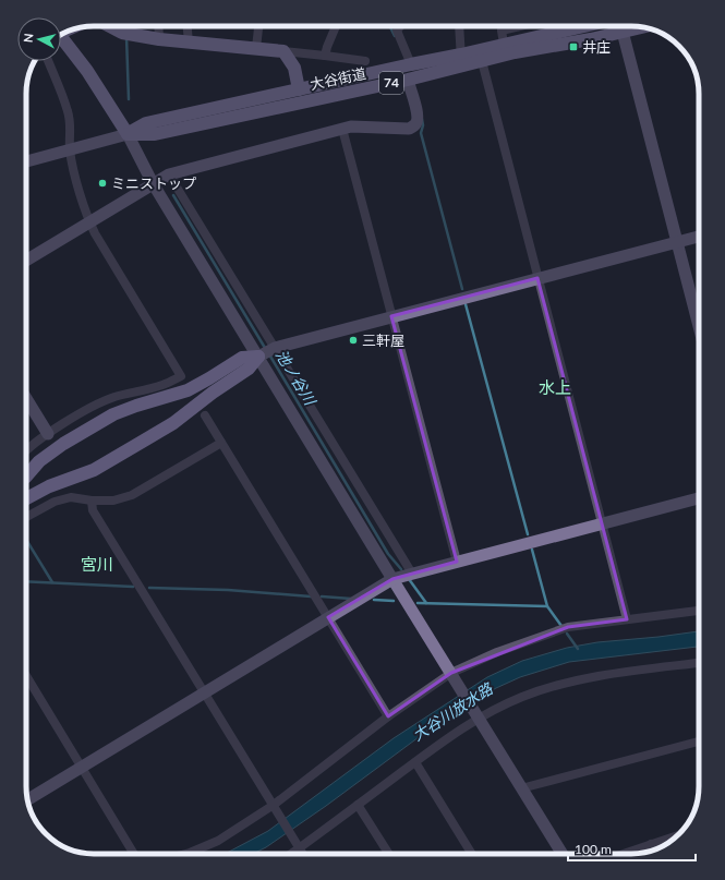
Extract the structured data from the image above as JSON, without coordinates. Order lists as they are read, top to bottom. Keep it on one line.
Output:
{"streets":{"main road":["大谷街道","74"]},"districts":["水上","宮川"],"water":["池ノ谷川","大谷川放水路"],"places":{"transit":["井庄"],"other":["ミニストップ","三軒屋"]},"scale_bar":"100 m","north":"left"}
